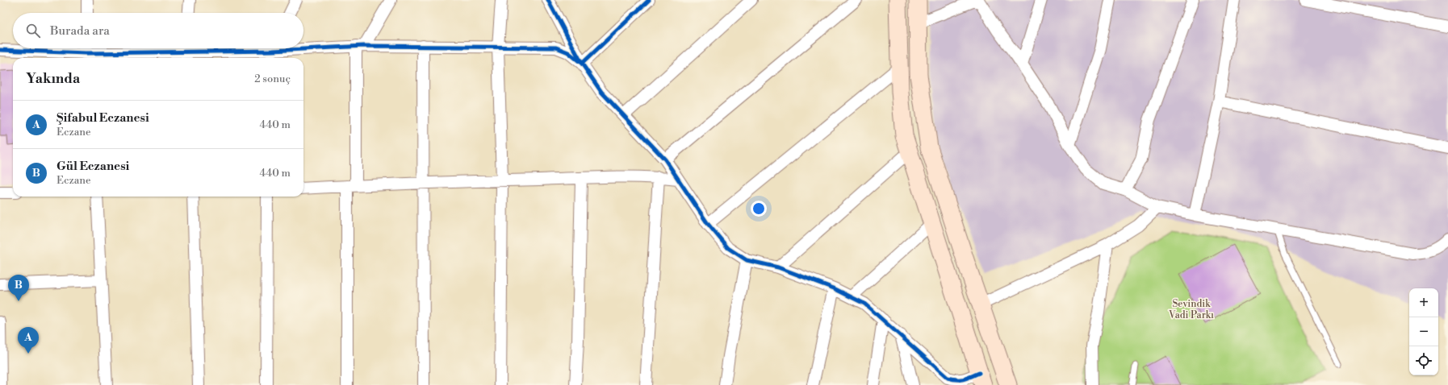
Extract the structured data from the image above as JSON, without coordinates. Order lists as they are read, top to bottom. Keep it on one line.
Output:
{"parks":["Sevindik Vadi Parkı"],"page":{"search":"Burada ara","heading":["Yakında","2 sonuç"],"list":[{"mark":"A","name":"Şifabul Eczanesi","note":"Eczane","value":"440 m"},{"mark":"B","name":"Gül Eczanesi","note":"Eczane","value":"440 m"}],"pins":["B","A"],"map_buttons":["+","−"]}}
